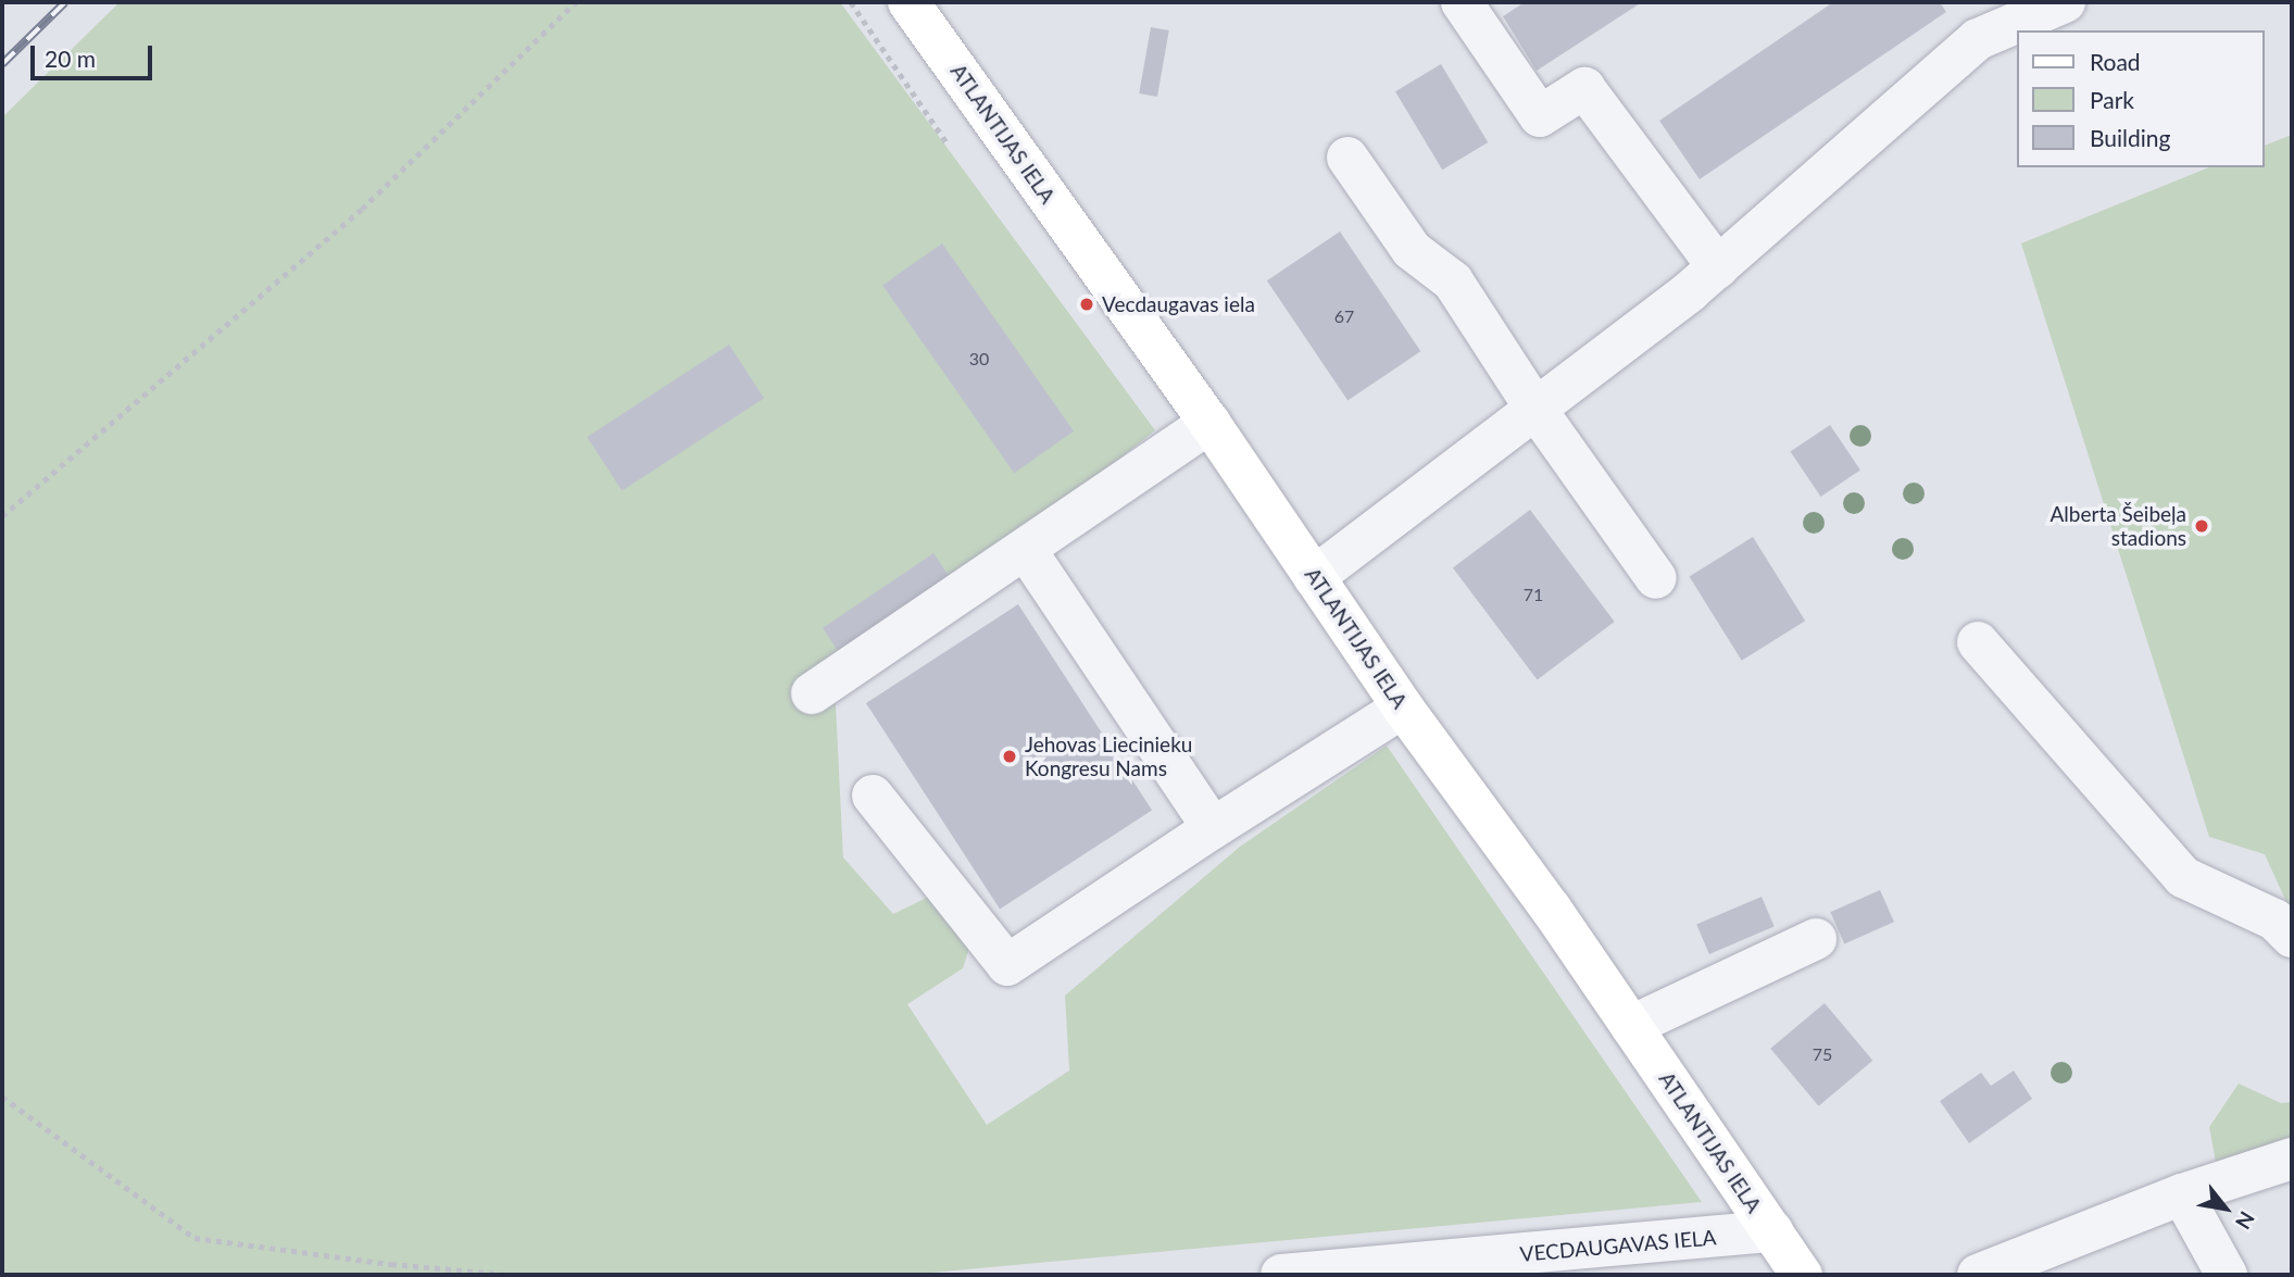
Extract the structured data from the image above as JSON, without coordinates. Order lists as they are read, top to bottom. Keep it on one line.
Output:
{"streets":{"main road":["ATLANTIJAS IELA"],"street":["VECDAUGAVAS IELA"]},"crossings":[["ATLANTIJAS IELA","VECDAUGAVAS IELA"]],"places":["Vecdaugavas iela","Alberta Šeibeļa stadions","Jehovas Liecinieku Kongresu Nams"],"house_numbers":["67","30","71","75"],"legend":["Road","Park","Building"],"scale_bar":"20 m","north":"bottom right"}
